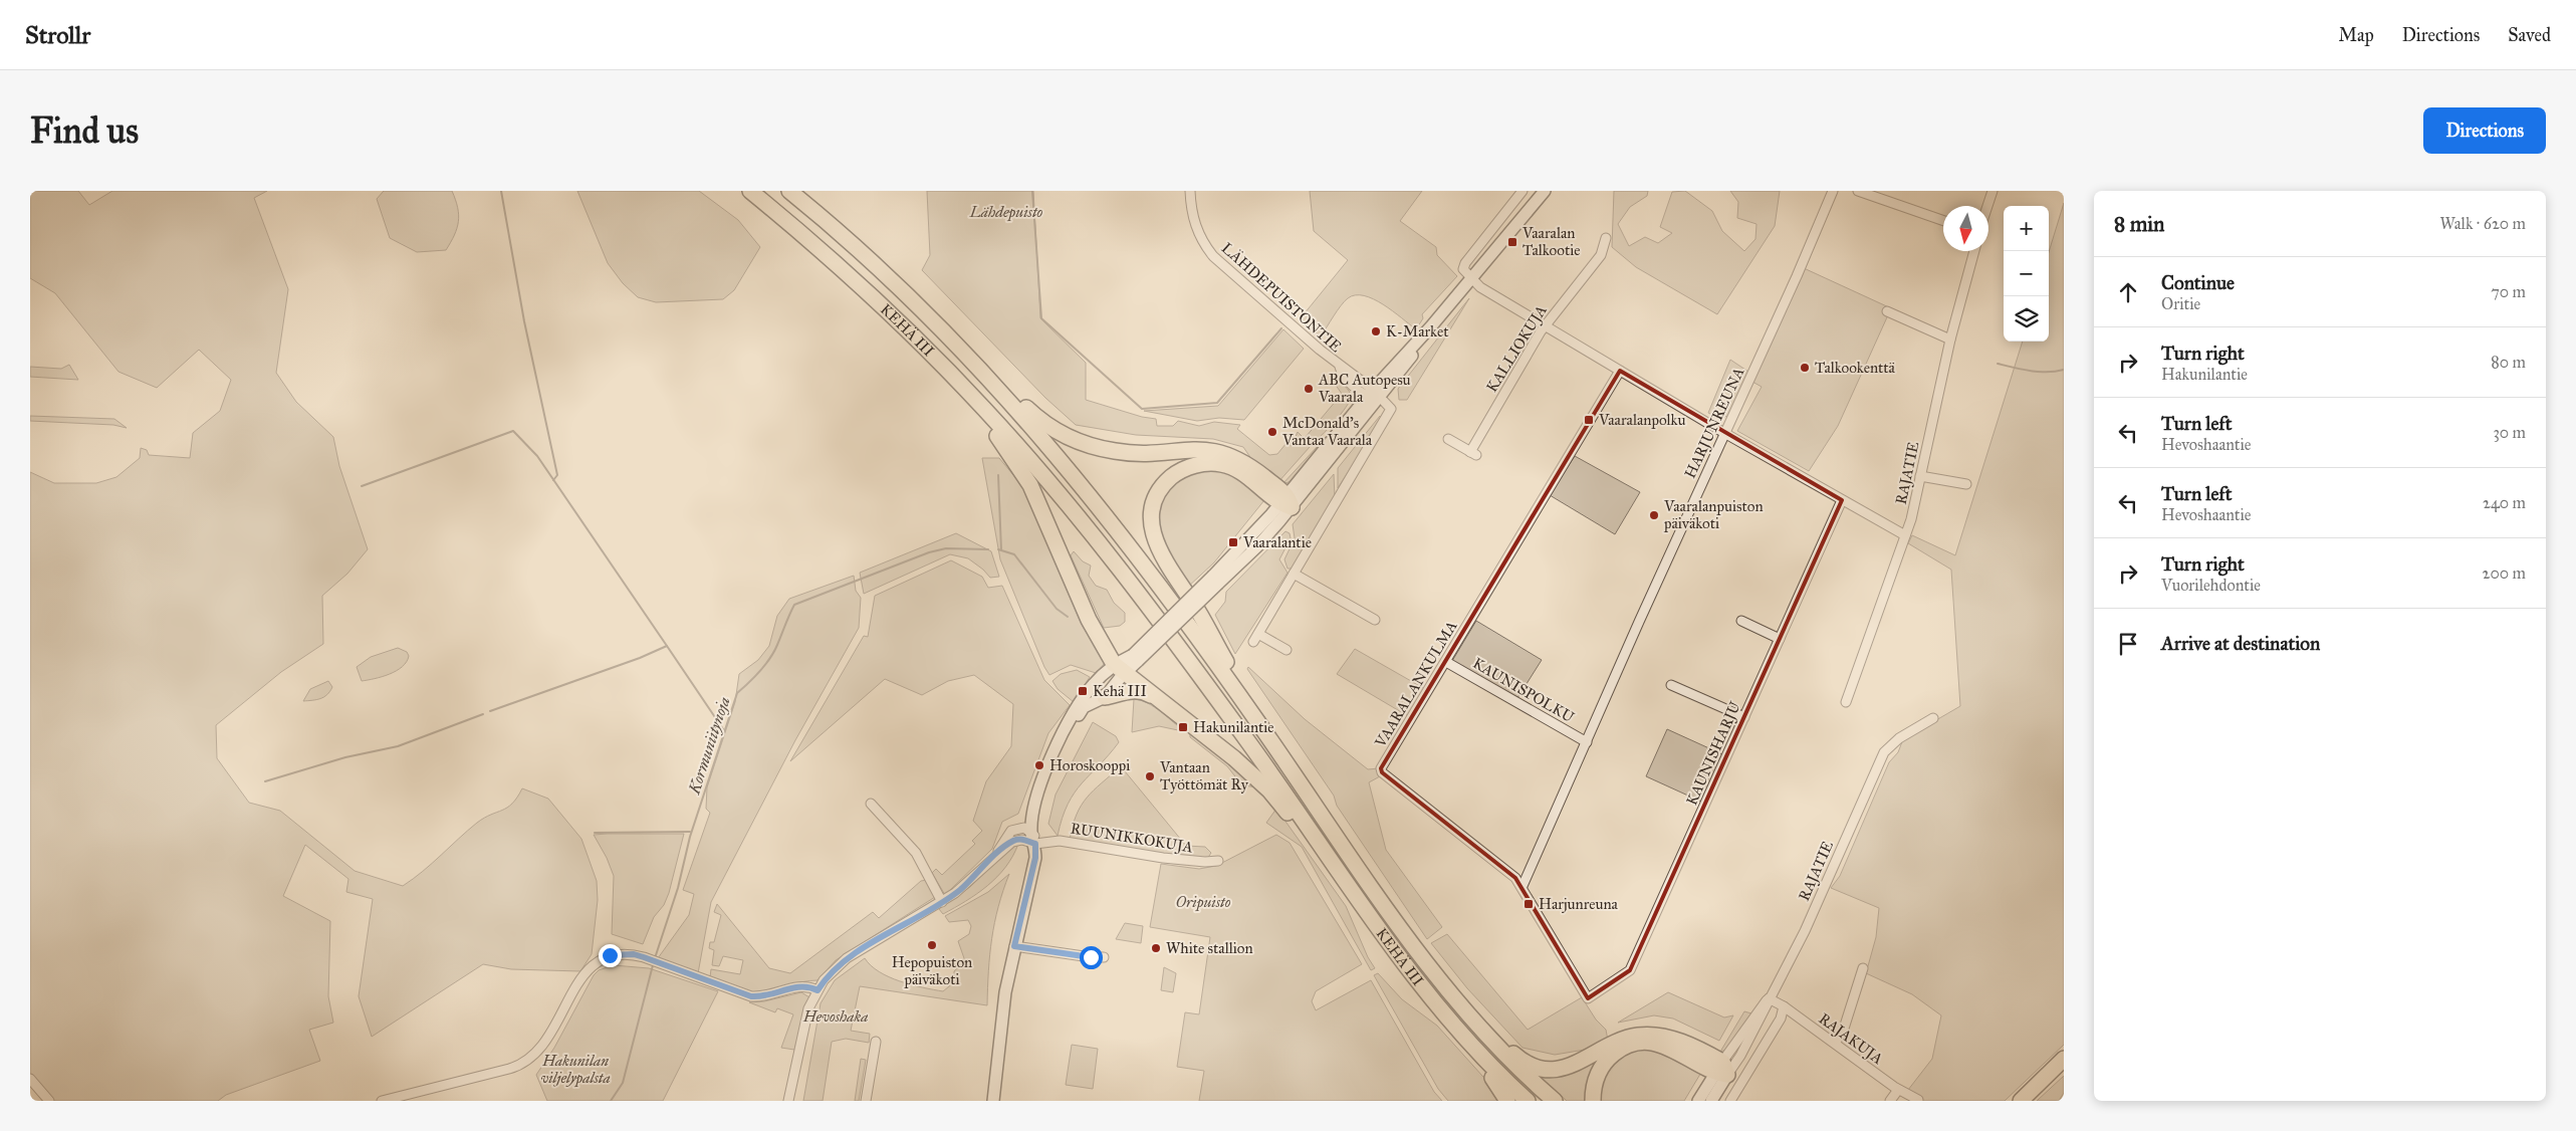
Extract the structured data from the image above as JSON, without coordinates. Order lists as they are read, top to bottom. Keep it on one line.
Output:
{"streets":{"highway":["KEHÄ III"],"street":["LÄHDEPUISTONTIE","KALLIOKUJA","HARJUNREUNA","RAJATIE","VAARALANKULMA","KAUNISPOLKU","KAUNISHARJU","RUUNIKKOKUJA","RAJAKUJA"]},"crossings":[["HARJUNREUNA","VAARALANKULMA"],["HARJUNREUNA","KAUNISPOLKU"],["RAJATIE","RAJAKUJA"],["VAARALANKULMA","KAUNISPOLKU"],["VAARALANKULMA","KAUNISHARJU"]],"water":["Kormuniitynoja"],"parks":["Lähdepuisto","Oripuisto","Hevoshaka","Hakunilan viljelypalsta"],"places":{"transit":["Vaaralan Talkootie","Vaaralanpolku","Vaaralantie","Kehä III","Hakunilantie","Harjunreuna"],"other":["K-Market","Talkookenttä","ABC Autopesu Vaarala","McDonald's Vantaa Vaarala","Vaaralanpuiston päiväkoti","Horoskooppi","Vantaan Työttömät Ry","Hepopuiston päiväkoti","White stallion"]},"north":"bottom","page":{"header":"Strollr","nav":["Map","Directions","Saved"],"buttons":"Directions","title":"Find us","heading":["8 min","Walk · 620 m"],"map_buttons":["+","−"],"list":[["Continue","Oritie","70 m"],["Turn right","Hakunilantie","80 m"],["Turn left","Hevoshaantie","30 m"],["Turn left","Hevoshaantie","240 m"],["Turn right","Vuorilehdontie","200 m"],"Arrive at destination"]}}
